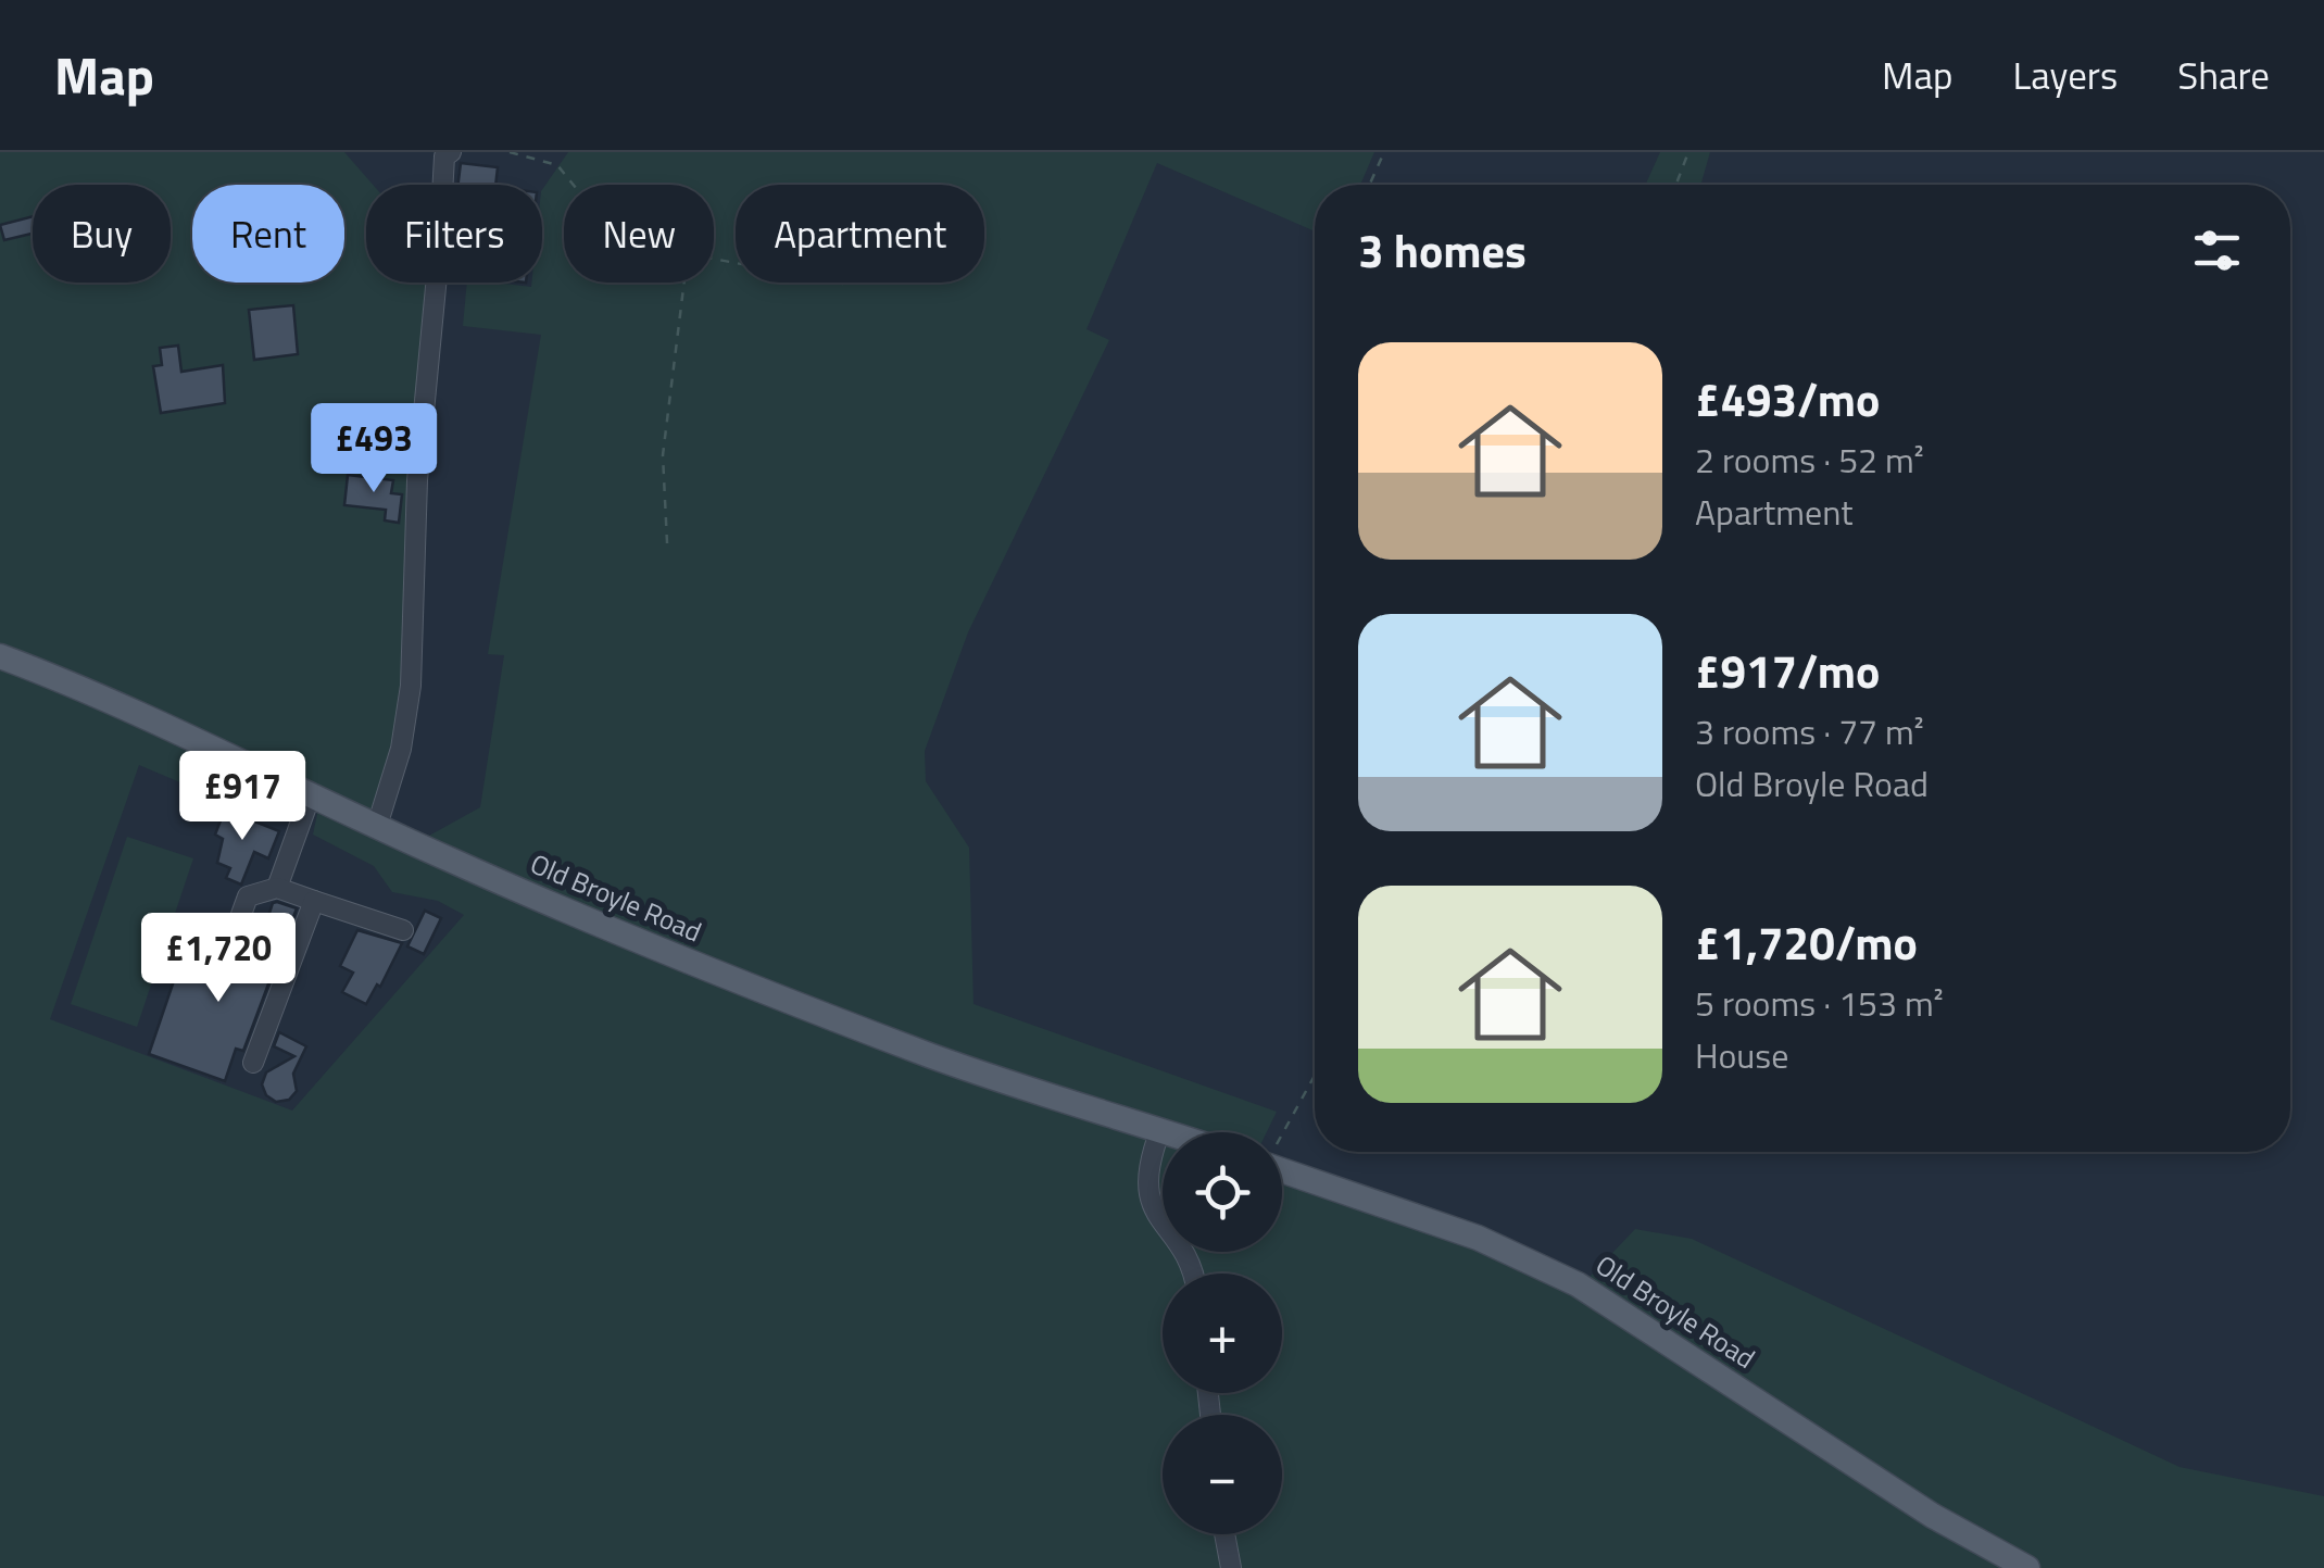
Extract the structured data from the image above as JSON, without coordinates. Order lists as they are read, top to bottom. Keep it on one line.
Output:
{"streets":{"main road":["Old Broyle Road"]},"page":{"header":"Map","nav":["Map","Layers","Share"],"chip":["Buy","Rent","Filters","New","Apartment"],"heading":"3 homes","list":[{"name":"£493/mo","note":"2 rooms · 52 m² · Apartment"},{"name":"£917/mo","note":"3 rooms · 77 m² · Old Broyle Road"},{"name":"£1,720/mo","note":"5 rooms · 153 m² · House"}],"price":["£493","£917","£1,720"],"map_buttons":["+","−"]}}
